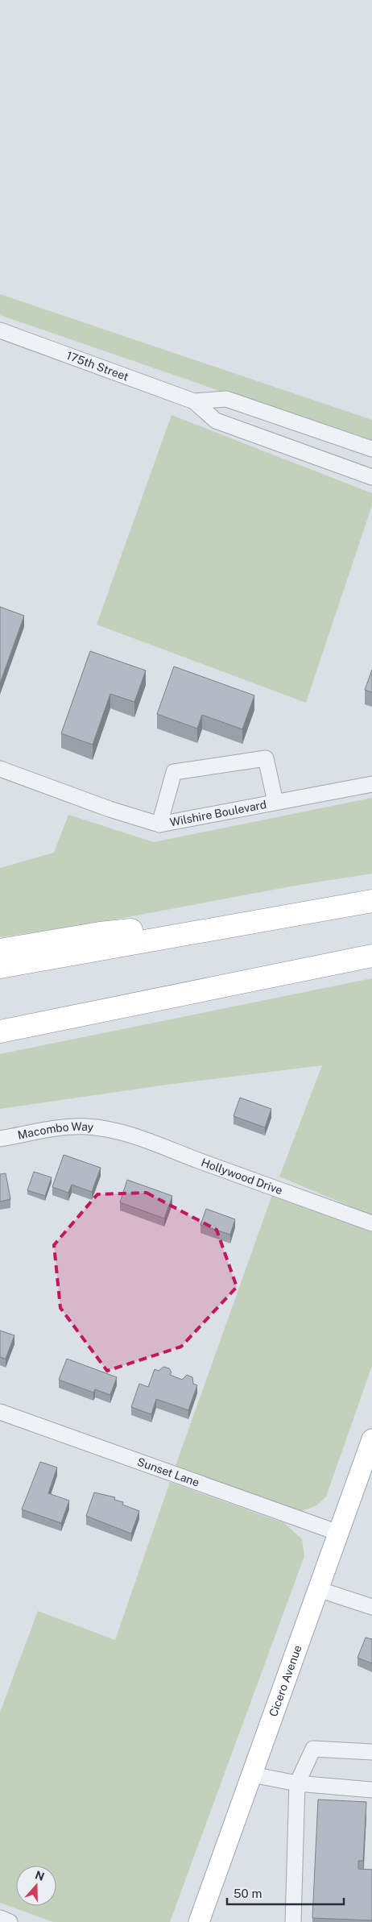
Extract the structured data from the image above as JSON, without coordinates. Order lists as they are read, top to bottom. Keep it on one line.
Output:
{"streets":{"main road":["Cicero Avenue"],"street":["175th Street","Wilshire Boulevard","Macombo Way","Hollywood Drive","Sunset Lane"]},"crossings":[["Macombo Way","Hollywood Drive"],["Sunset Lane","Cicero Avenue"]],"scale_bar":"50 m","north":"top"}
